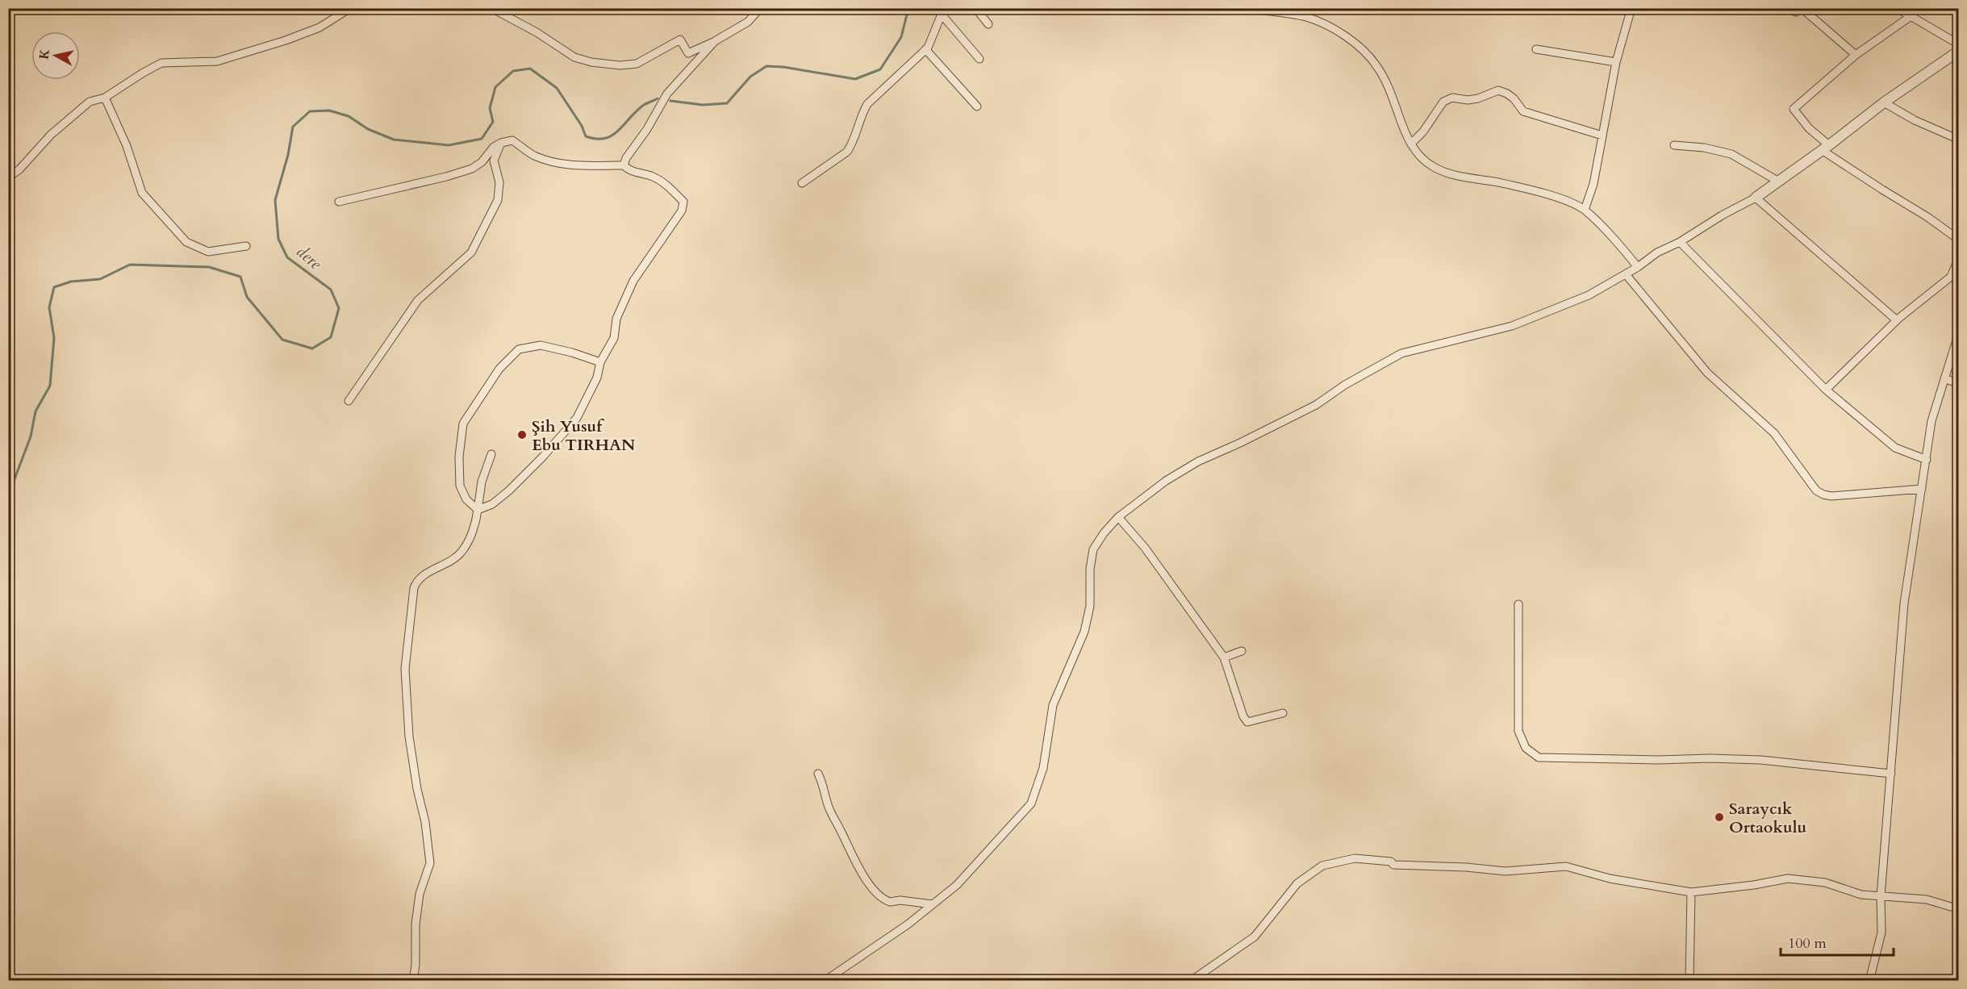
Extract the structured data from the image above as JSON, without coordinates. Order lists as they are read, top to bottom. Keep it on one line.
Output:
{"water":["dere"],"places":["Şih Yusuf Ebu TIRHAN","Saraycık Ortaokulu"],"scale_bar":"100 m","north":"left"}
